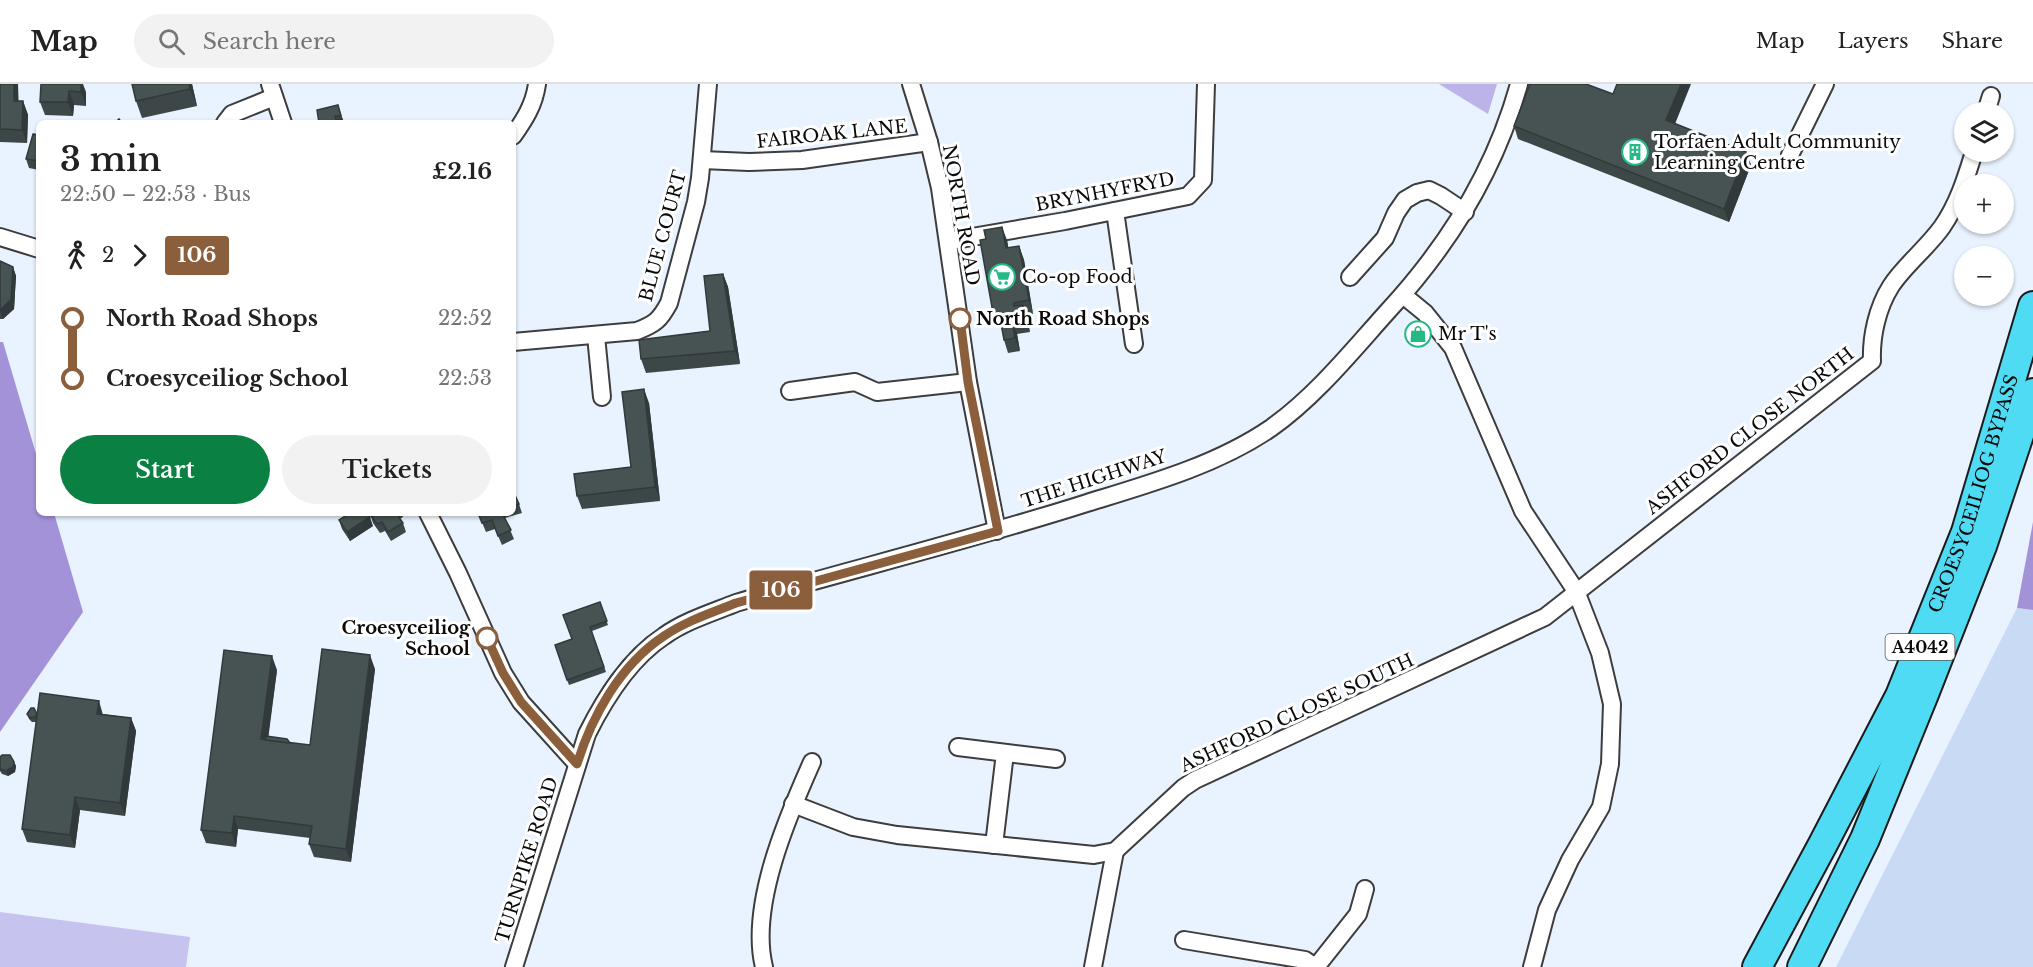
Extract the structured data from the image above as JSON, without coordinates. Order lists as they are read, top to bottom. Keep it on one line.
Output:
{"streets":{"highway":["CROESYCEILIOG BYPASS","A4042"],"street":["FAIROAK LANE","BRYNHYFRYD","NORTH ROAD","BLUE COURT","ASHFORD CLOSE NORTH","THE HIGHWAY","ASHFORD CLOSE SOUTH","TURNPIKE ROAD"]},"crossings":[["FAIROAK LANE","NORTH ROAD"],["FAIROAK LANE","BLUE COURT"],["BRYNHYFRYD","NORTH ROAD"],["NORTH ROAD","THE HIGHWAY"],["ASHFORD CLOSE NORTH","ASHFORD CLOSE SOUTH"],["THE HIGHWAY","TURNPIKE ROAD"]],"places":{"building":["Torfaen Adult Community Learning Centre"],"supermarket":["Co-op Food"],"other":["North Road Shops","Croesyceiliog School"],"shop":["Mr T's"]},"lines":["bus line 106"],"page":{"header":"Map","search":"Search here","nav":["Map","Layers","Share"],"on_map":"106","map_buttons":["+","−"],"heading":["3 min","22:50 – 22:53 · Bus","£2.16"],"legs":["2","106"],"list":[{"name":"North Road Shops","value":"22:52"},{"name":"Croesyceiliog School","value":"22:53"}],"buttons":["Start","Tickets"]}}
